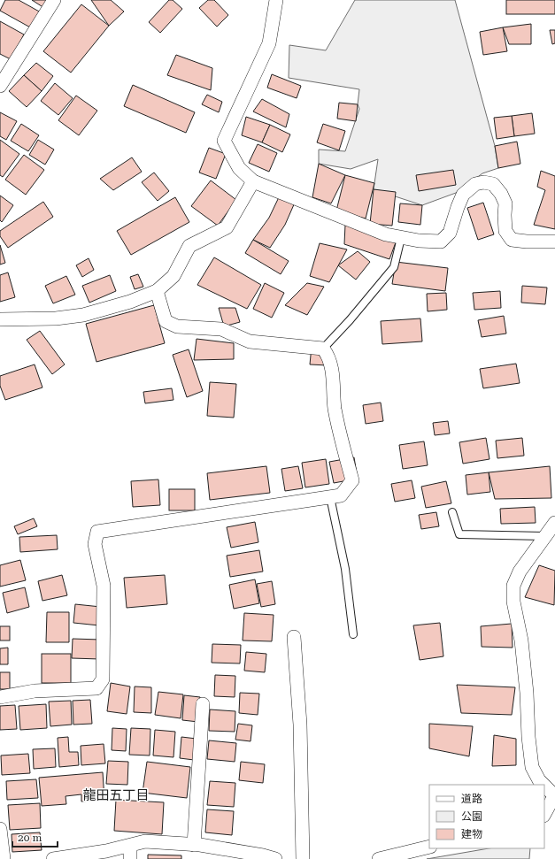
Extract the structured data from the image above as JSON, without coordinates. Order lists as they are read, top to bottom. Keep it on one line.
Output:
{"districts":["龍田五丁目"],"legend":["道路","公園","建物"],"scale_bar":"20 m"}
